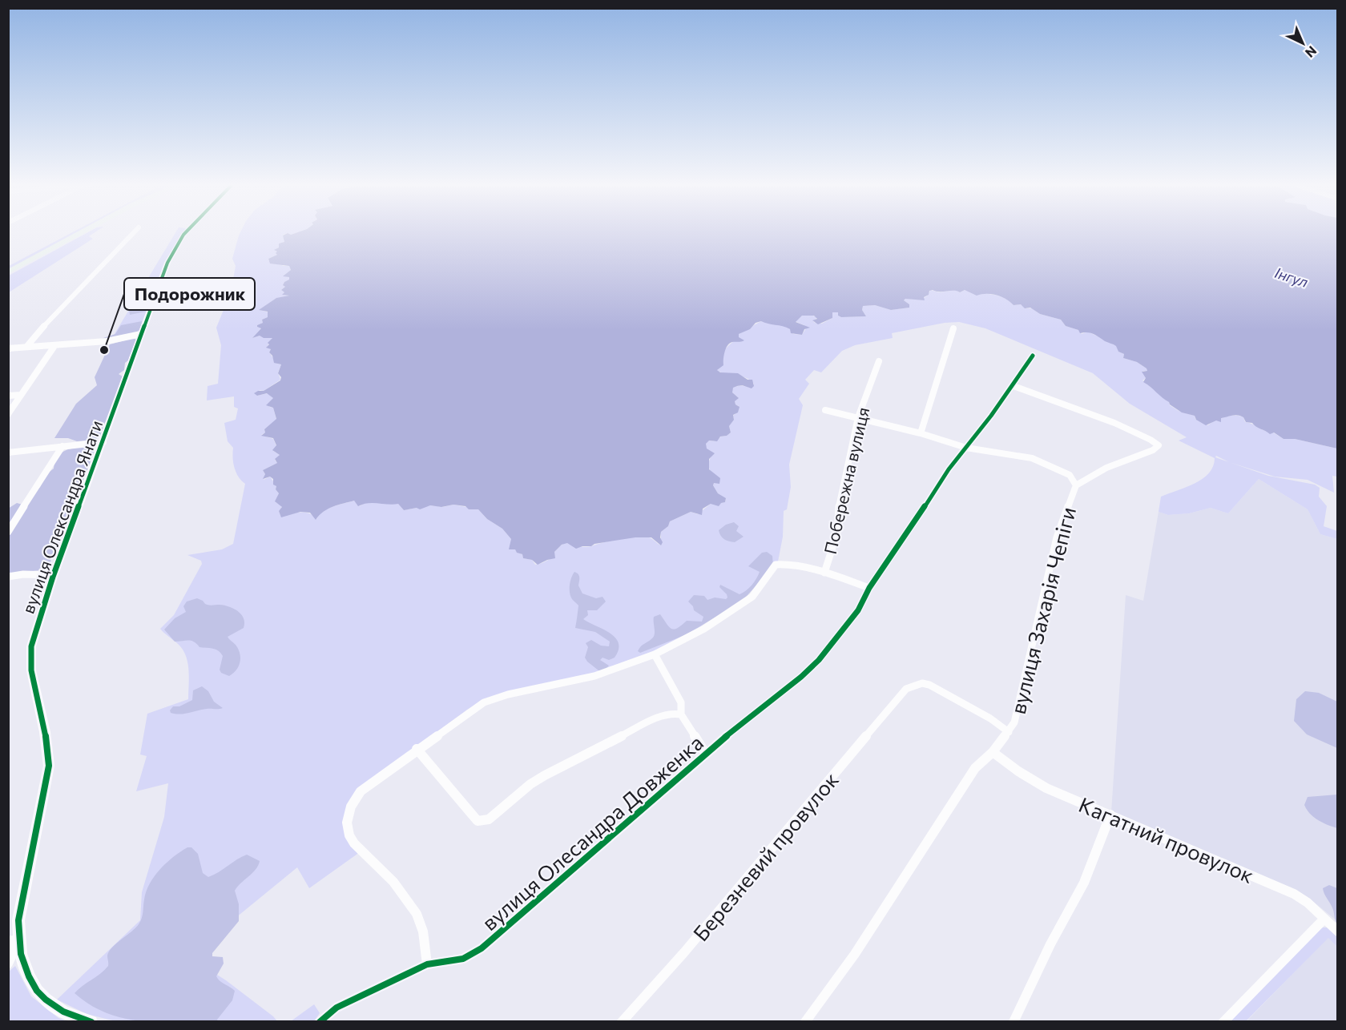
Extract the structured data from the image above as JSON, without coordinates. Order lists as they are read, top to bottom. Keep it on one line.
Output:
{"streets":{"street":["Побережна вулиця","вулиця Олександра Янати","вулиця Захарія Чепіги","вулиця Олесандра Довженка","Кагатний провулок","Березневий провулок"]},"crossings":[["вулиця Захарія Чепіги","вулиця Олесандра Довженка"],["вулиця Захарія Чепіги","Кагатний провулок"],["вулиця Захарія Чепіги","Березневий провулок"]],"water":["Інгул"],"places":["Подорожник"],"north":"bottom right"}
